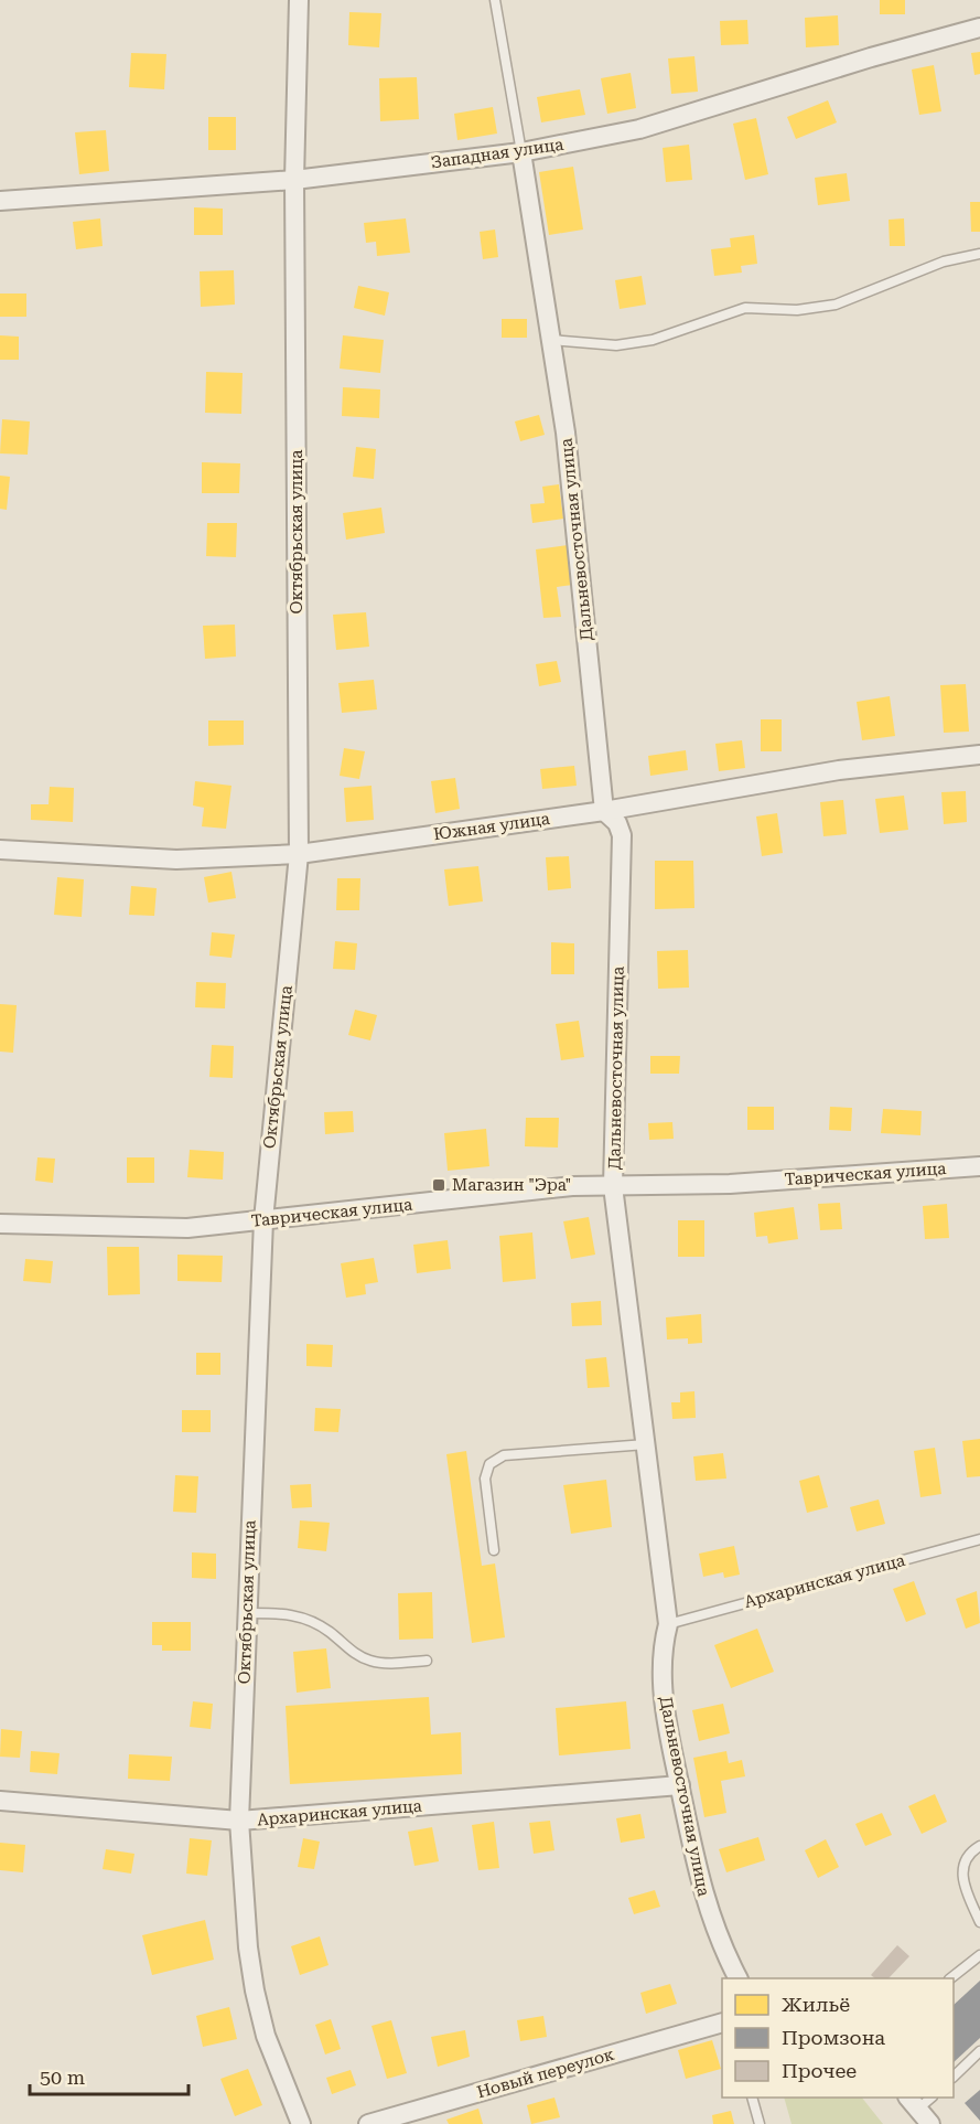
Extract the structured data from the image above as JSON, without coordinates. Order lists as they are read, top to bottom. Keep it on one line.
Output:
{"streets":{"street":["Западная улица","Октябрьская улица","Дальневосточная улица","Южная улица","Таврическая улица","Архаринская улица","Новый переулок"]},"crossings":[["Западная улица","Октябрьская улица"],["Западная улица","Дальневосточная улица"],["Октябрьская улица","Южная улица"],["Октябрьская улица","Таврическая улица"],["Октябрьская улица","Архаринская улица"],["Дальневосточная улица","Южная улица"],["Дальневосточная улица","Таврическая улица"],["Дальневосточная улица","Архаринская улица"]],"places":{"transit":["Магазин \"Эра\""]},"legend":["Жильё","Промзона","Прочее"],"scale_bar":"50 m"}
